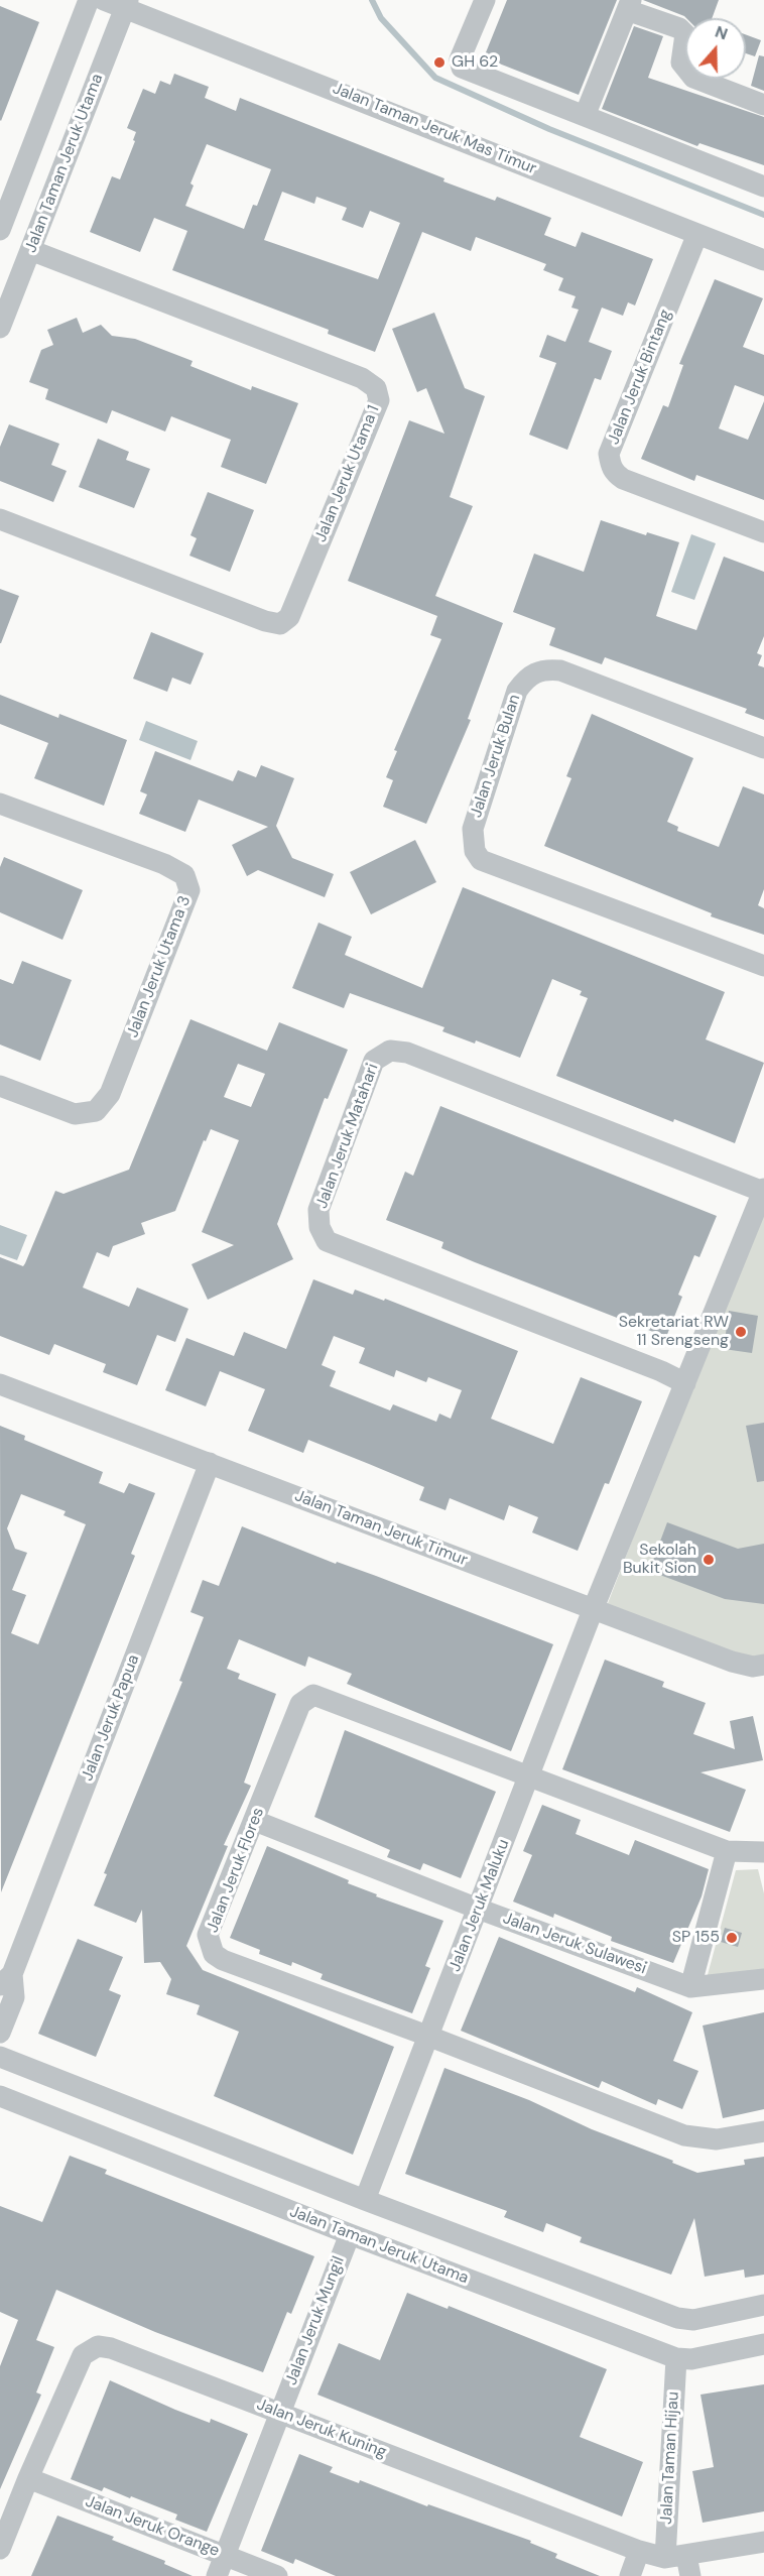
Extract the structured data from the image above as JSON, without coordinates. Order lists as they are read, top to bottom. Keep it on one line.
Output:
{"streets":{"street":["Jalan Taman Jeruk Mas Timur","Jalan Taman Jeruk Utama","Jalan Jeruk Bintang","Jalan Jeruk Utama 1","Jalan Jeruk Bulan","Jalan Jeruk Utama 3","Jalan Jeruk Matahari","Jalan Taman Jeruk Timur","Jalan Jeruk Papua","Jalan Jeruk Flores","Jalan Jeruk Maluku","Jalan Jeruk Sulawesi","Jalan Jeruk Mungil","Jalan Jeruk Kuning","Jalan Taman Hijau","Jalan Jeruk Orange"]},"crossings":[["Jalan Taman Jeruk Mas Timur","Jalan Taman Jeruk Utama"],["Jalan Taman Jeruk Mas Timur","Jalan Jeruk Bintang"],["Jalan Taman Jeruk Utama","Jalan Jeruk Utama 1"],["Jalan Taman Jeruk Utama","Jalan Jeruk Mungil"],["Jalan Taman Jeruk Utama","Jalan Taman Hijau"],["Jalan Taman Jeruk Timur","Jalan Jeruk Papua"],["Jalan Taman Jeruk Timur","Jalan Jeruk Maluku"],["Jalan Jeruk Flores","Jalan Jeruk Maluku"],["Jalan Jeruk Flores","Jalan Jeruk Sulawesi"],["Jalan Jeruk Maluku","Jalan Jeruk Sulawesi"],["Jalan Jeruk Mungil","Jalan Jeruk Kuning"],["Jalan Jeruk Mungil","Jalan Jeruk Orange"],["Jalan Jeruk Kuning","Jalan Taman Hijau"],["Jalan Jeruk Kuning","Jalan Jeruk Orange"]],"places":["GH 62","Sekretariat RW 11 Srengseng","Sekolah Bukit Sion","SP 155"],"north":"top"}
